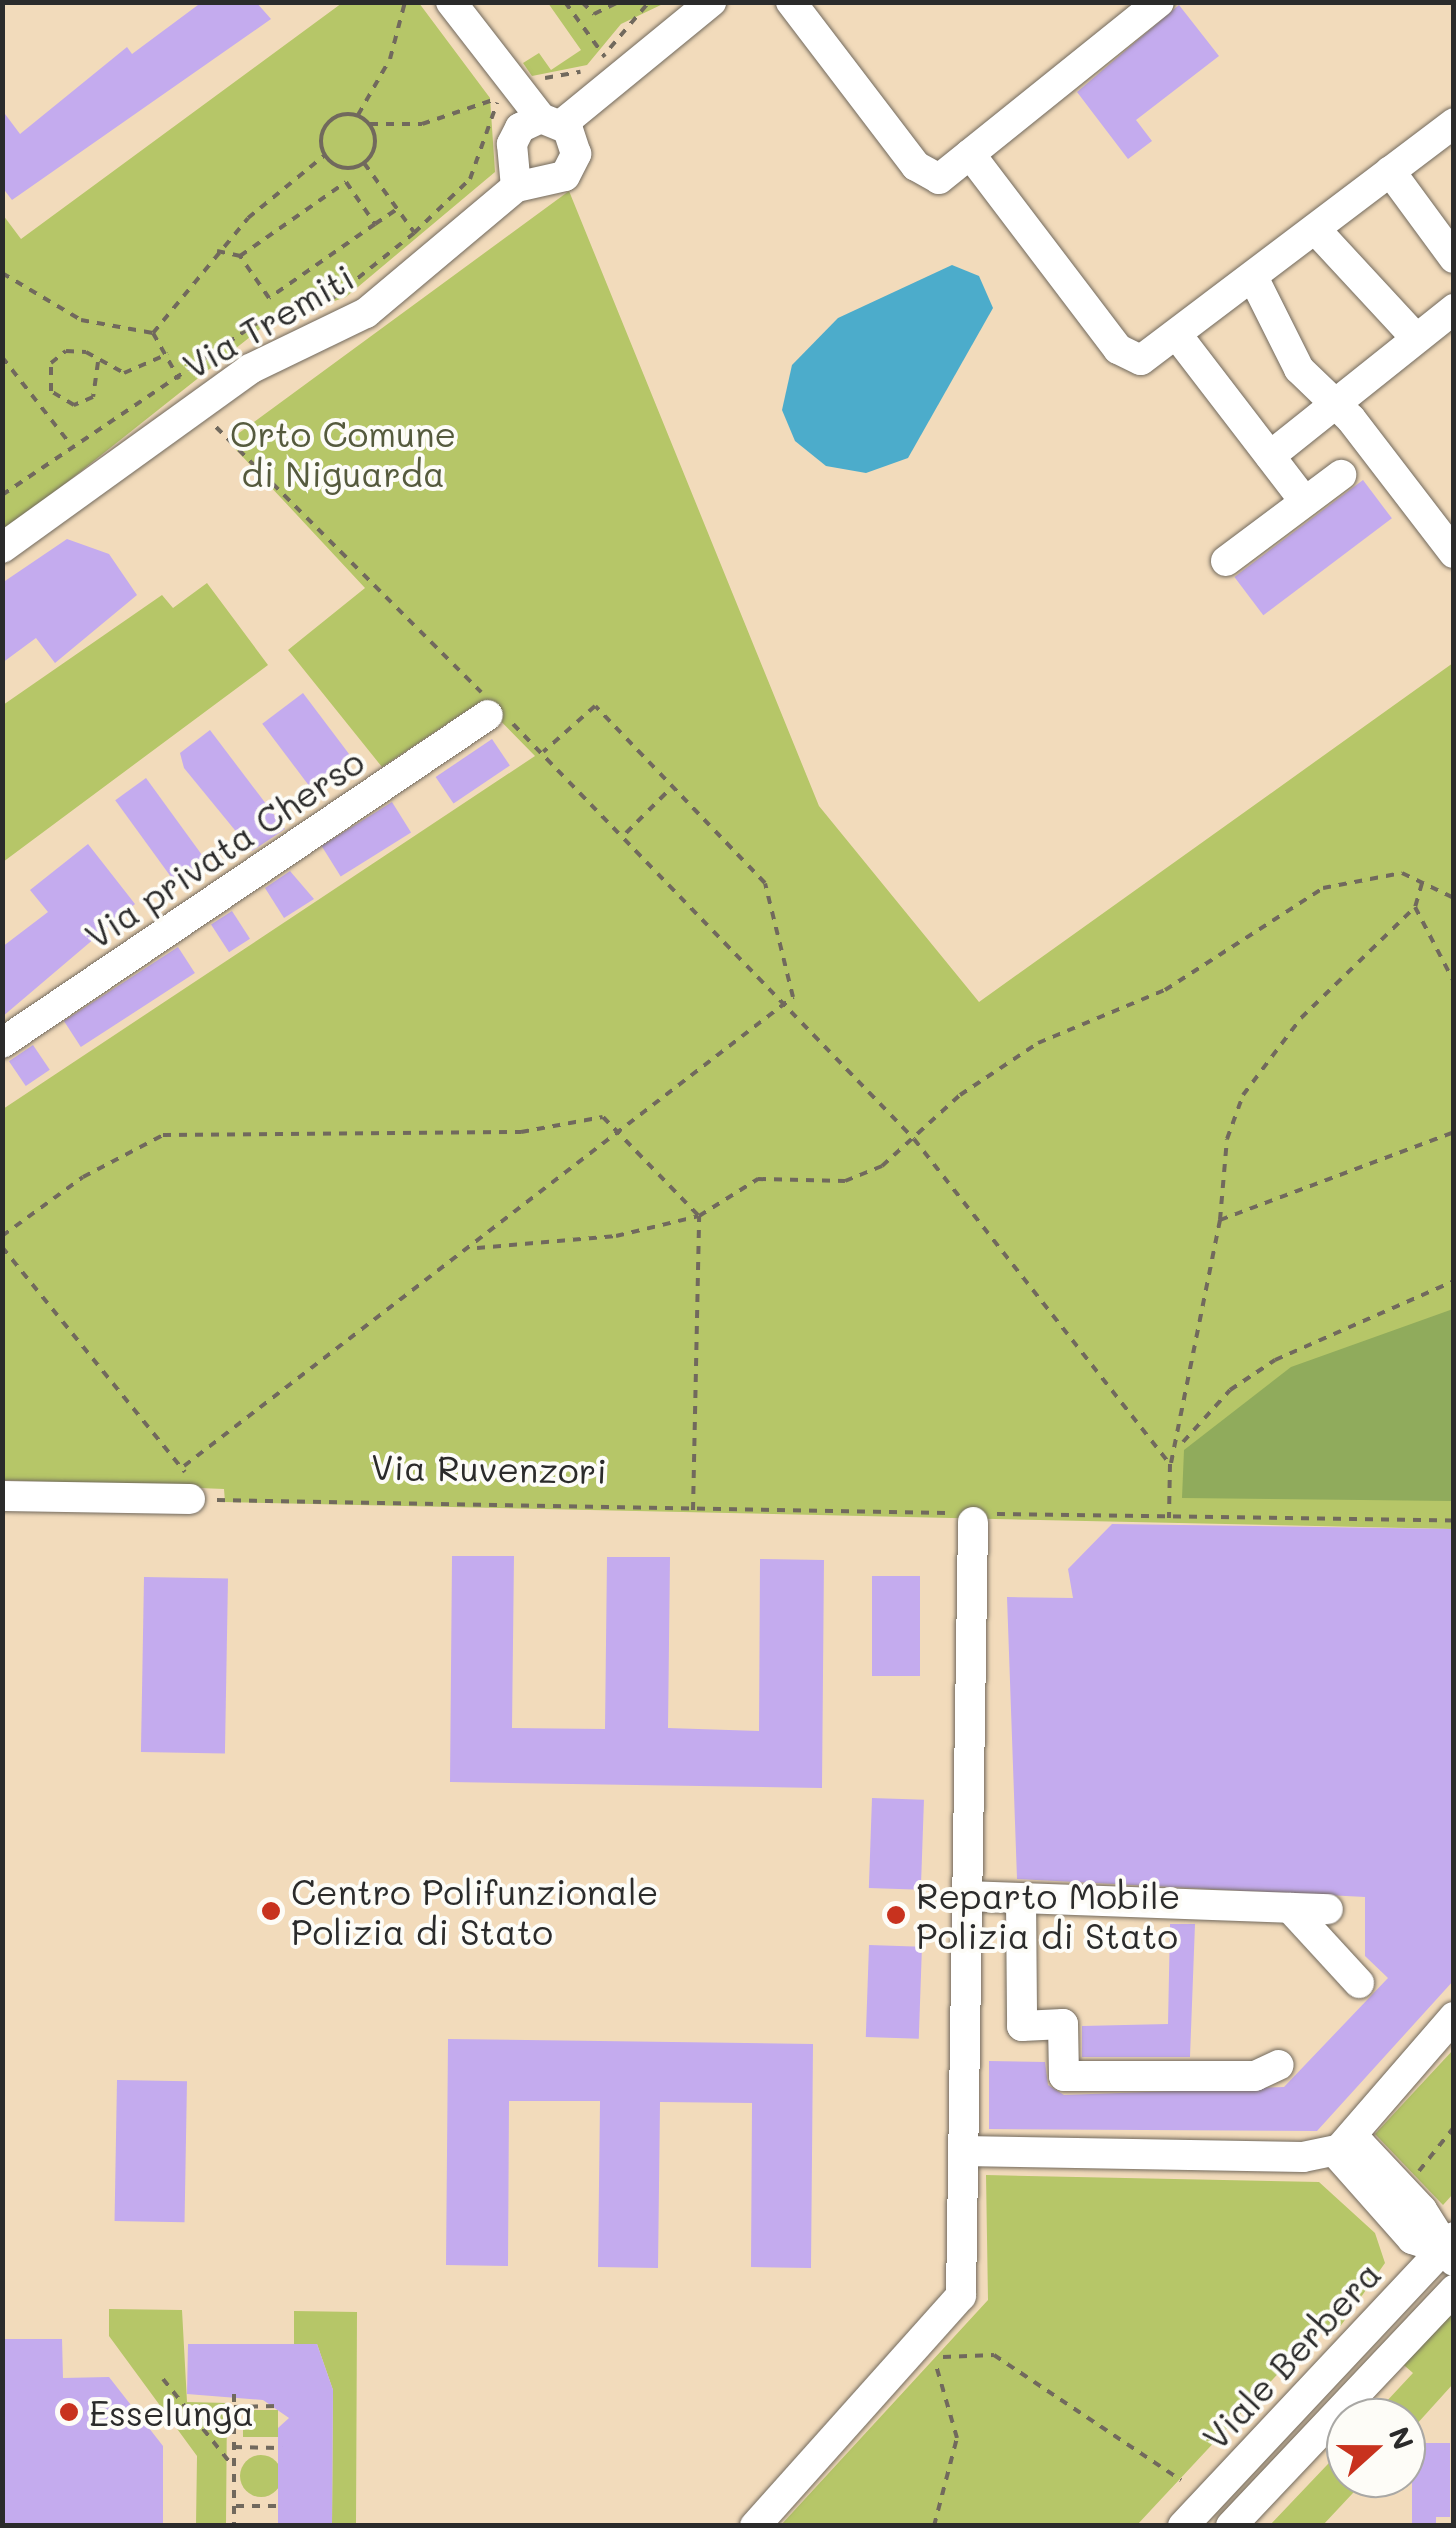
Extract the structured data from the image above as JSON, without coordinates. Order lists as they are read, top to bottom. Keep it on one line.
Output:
{"streets":{"street":["Via Tremiti","Via privata Cherso","Viale Berbera"],"path":["Via Ruvenzori"]},"parks":["Orto Comune di Niguarda"],"places":["Centro Polifunzionale Polizia di Stato","Reparto Mobile Polizia di Stato","Esselunga"],"north":"right"}
